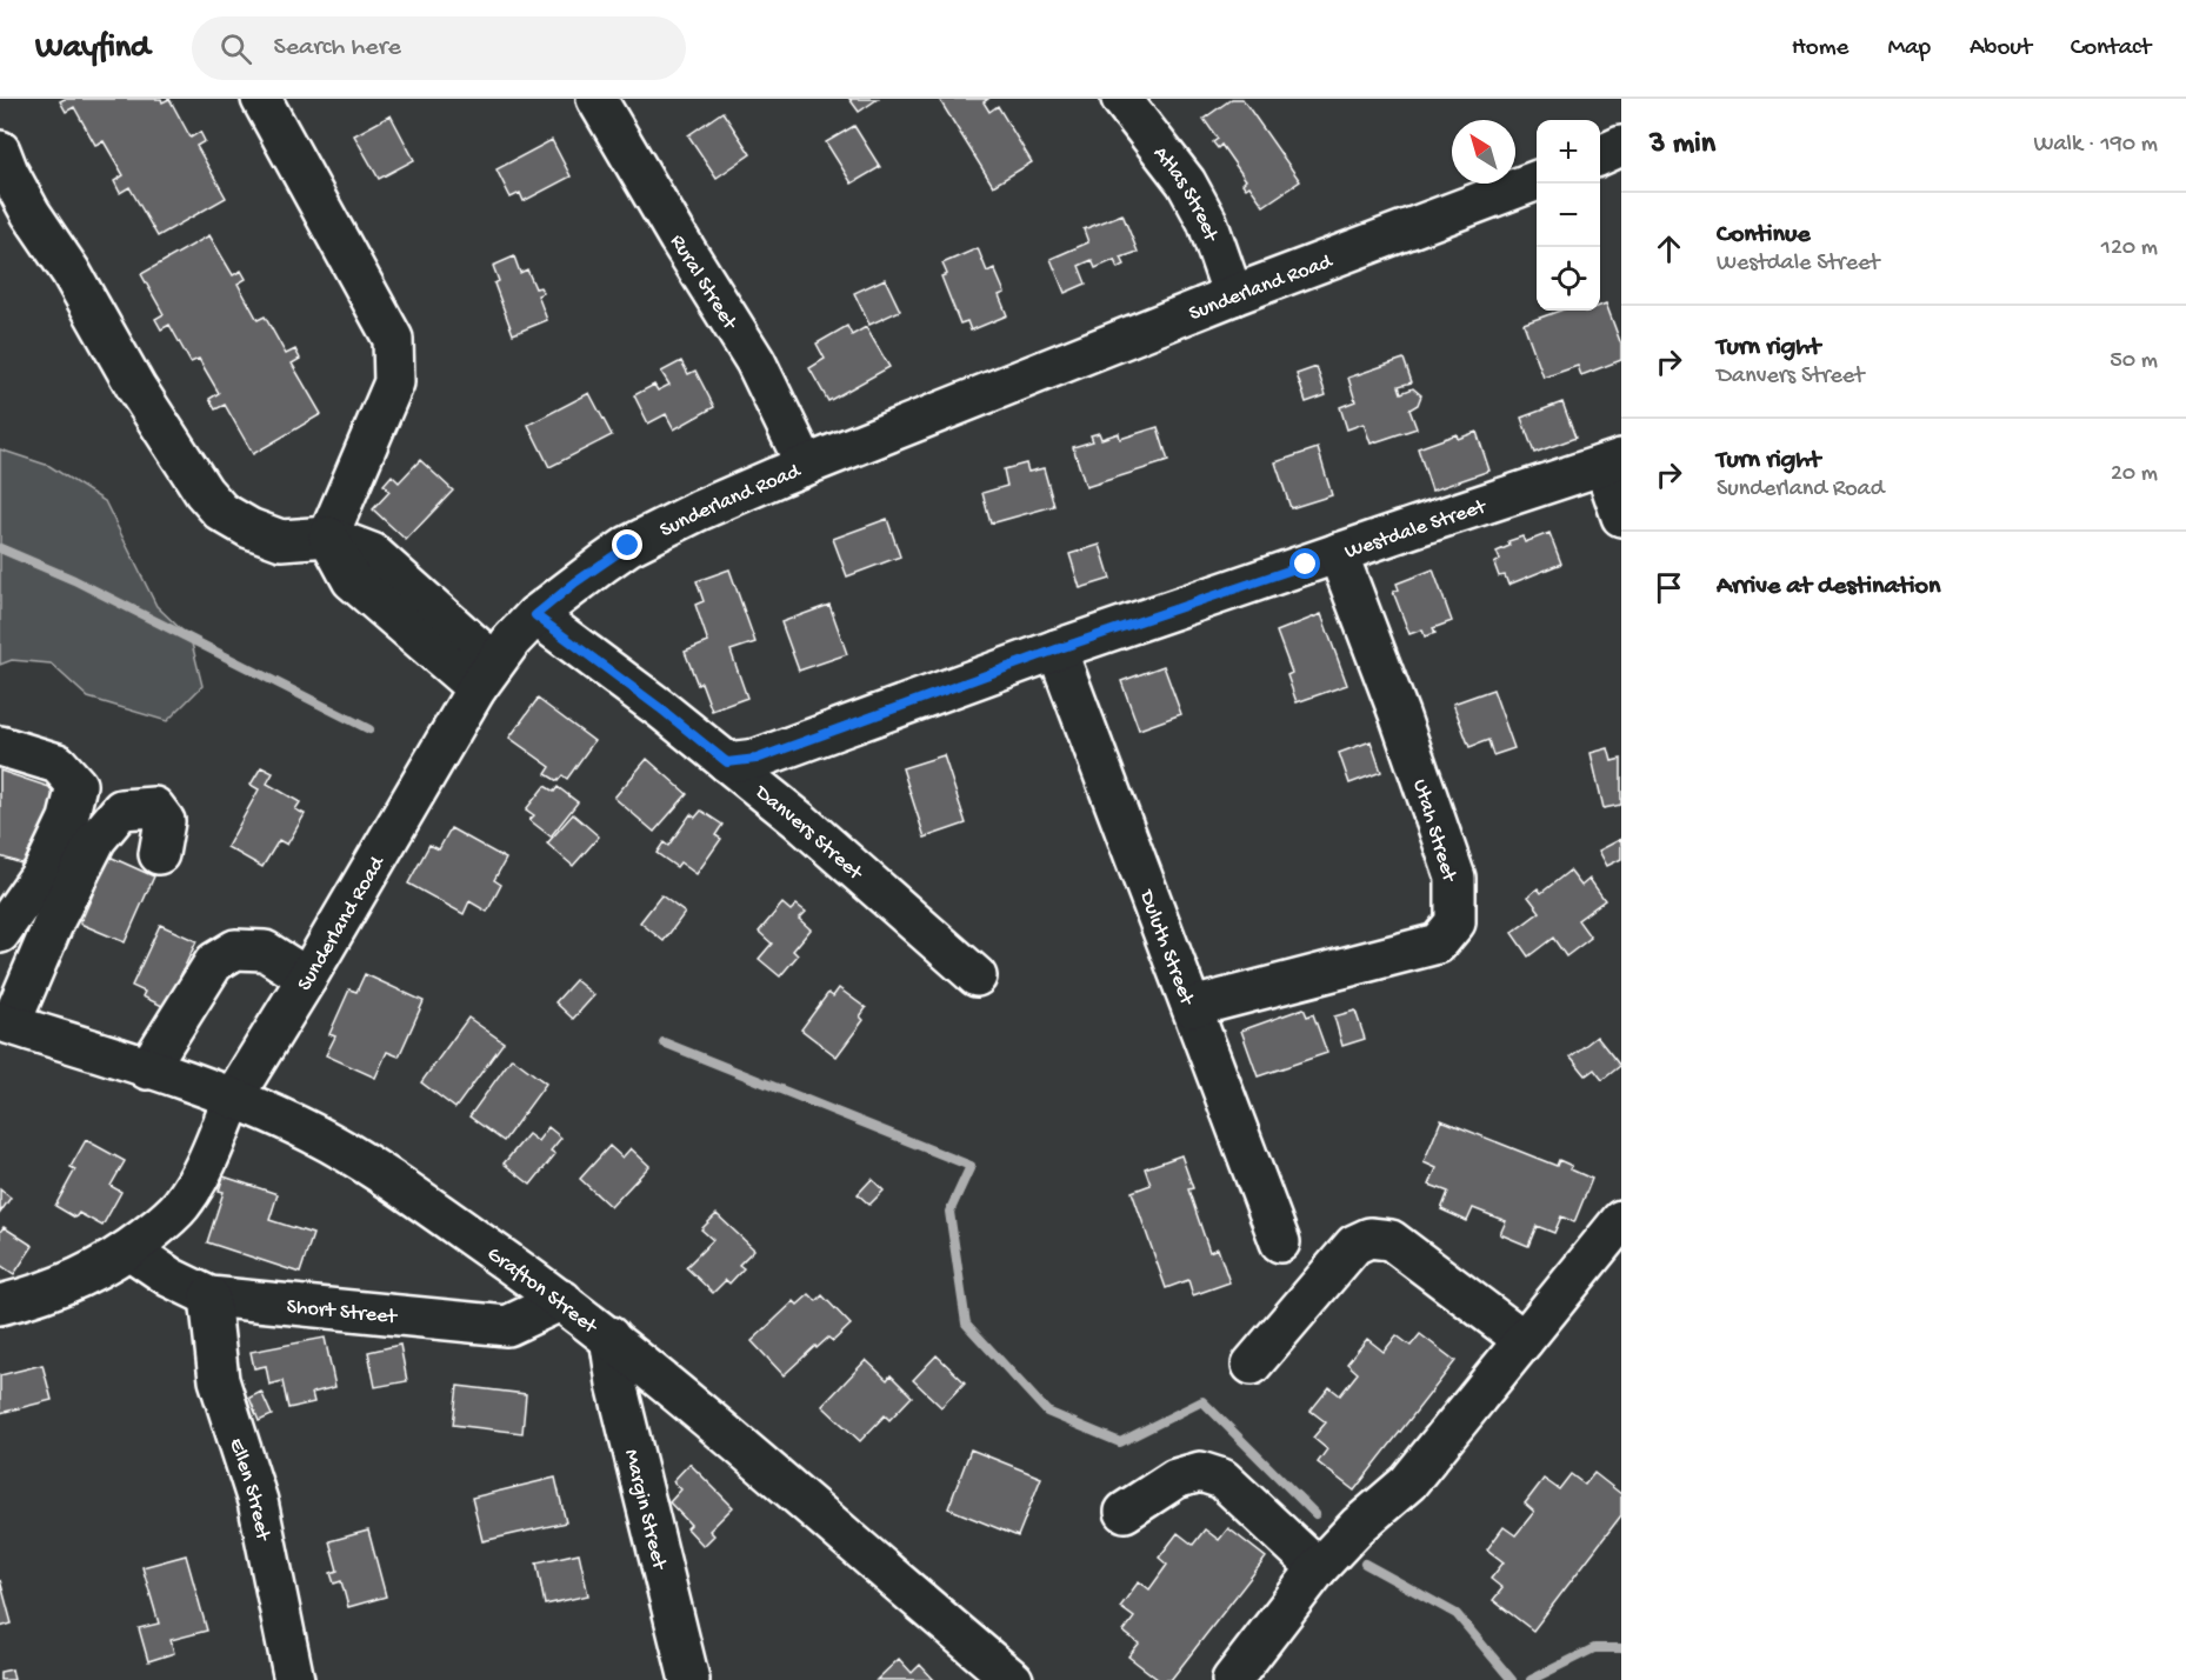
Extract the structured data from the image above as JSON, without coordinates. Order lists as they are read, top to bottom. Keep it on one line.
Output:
{"streets":{"main road":["Atlas Street","Rural Street","Sunderland Road","Westdale Street","Utah Street","Danvers Street","Duluth Street","Grafton Street","Short Street","Ellen Street","Margin Street"]},"crossings":[["Atlas Street","Sunderland Road"],["Rural Street","Sunderland Road"],["Sunderland Road","Danvers Street"],["Sunderland Road","Grafton Street"],["Sunderland Road","Short Street"],["Westdale Street","Utah Street"],["Westdale Street","Danvers Street"],["Westdale Street","Duluth Street"],["Utah Street","Duluth Street"],["Grafton Street","Short Street"],["Grafton Street","Margin Street"],["Short Street","Ellen Street"]],"north":"top left","page":{"header":"Wayfind","search":"Search here","nav":["Home","Map","About","Contact"],"heading":["3 min","Walk · 190 m"],"map_buttons":["+","−"],"list":[["Continue","Westdale Street","120 m"],["Turn right","Danvers Street","50 m"],["Turn right","Sunderland Road","20 m"],"Arrive at destination"]}}
